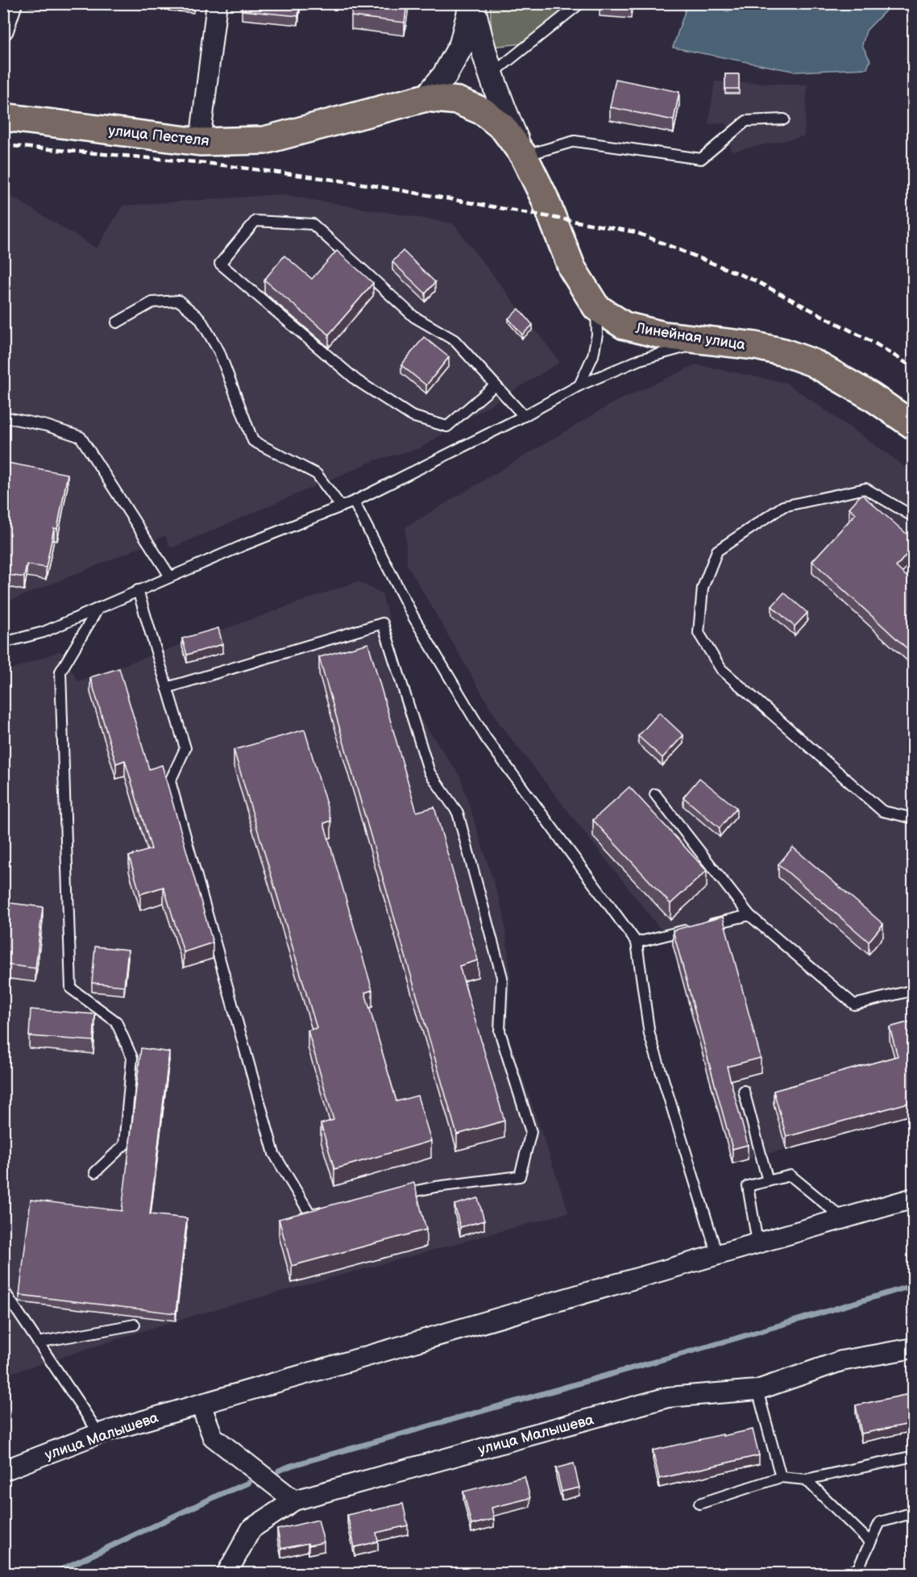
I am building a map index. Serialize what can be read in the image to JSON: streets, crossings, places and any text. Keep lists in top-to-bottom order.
{
  "streets": {
    "main road": ["улица Пестеля", "Линейная улица"],
    "street": ["улица Малышева"]
  },
  "crossings": [
    ["улица Пестеля", "Линейная улица"]
  ]
}
